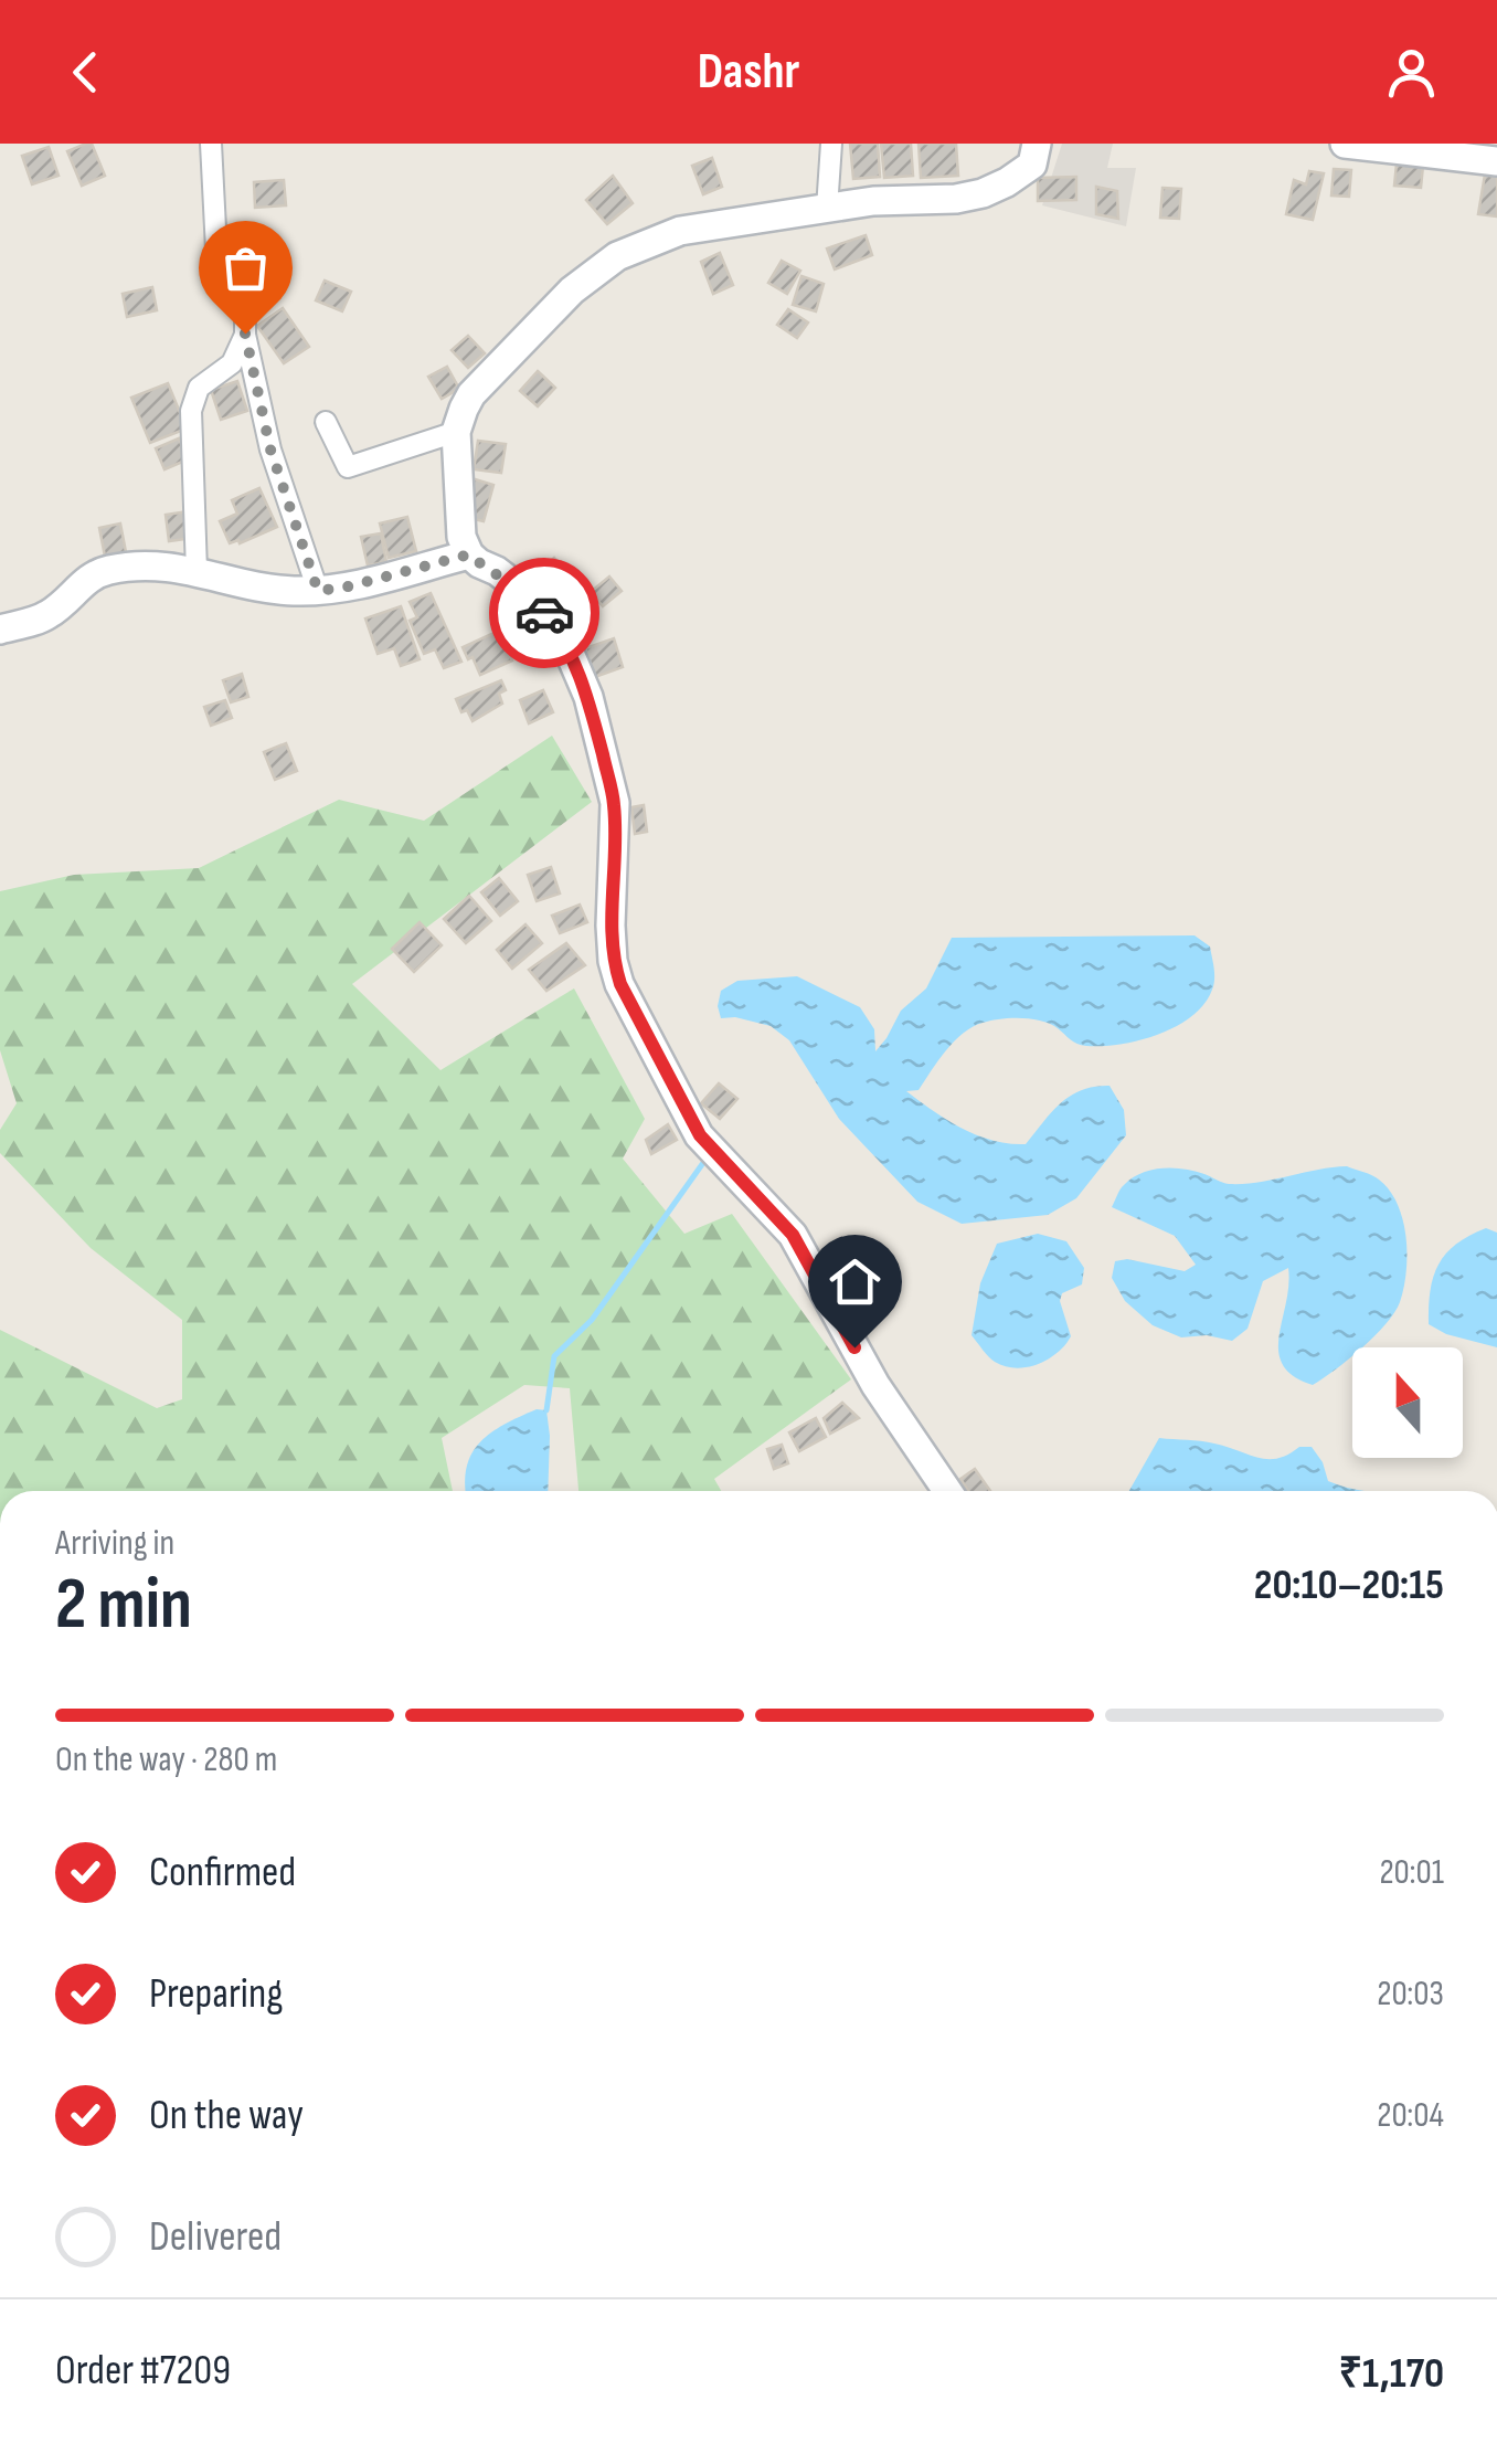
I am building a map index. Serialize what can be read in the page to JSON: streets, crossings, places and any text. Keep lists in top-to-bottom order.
{
  "north": "top",
  "page": {
    "header": "Dashr",
    "heading": ["2 min", "Arriving in", "20:10–20:15"],
    "panel": ["Order #7209", "₹1,170"],
    "bar": "On the way · 280 m",
    "list": [
      ["Confirmed", "20:01"],
      ["Preparing", "20:03"],
      ["On the way", "20:04"],
      "Delivered"
    ]
  }
}
